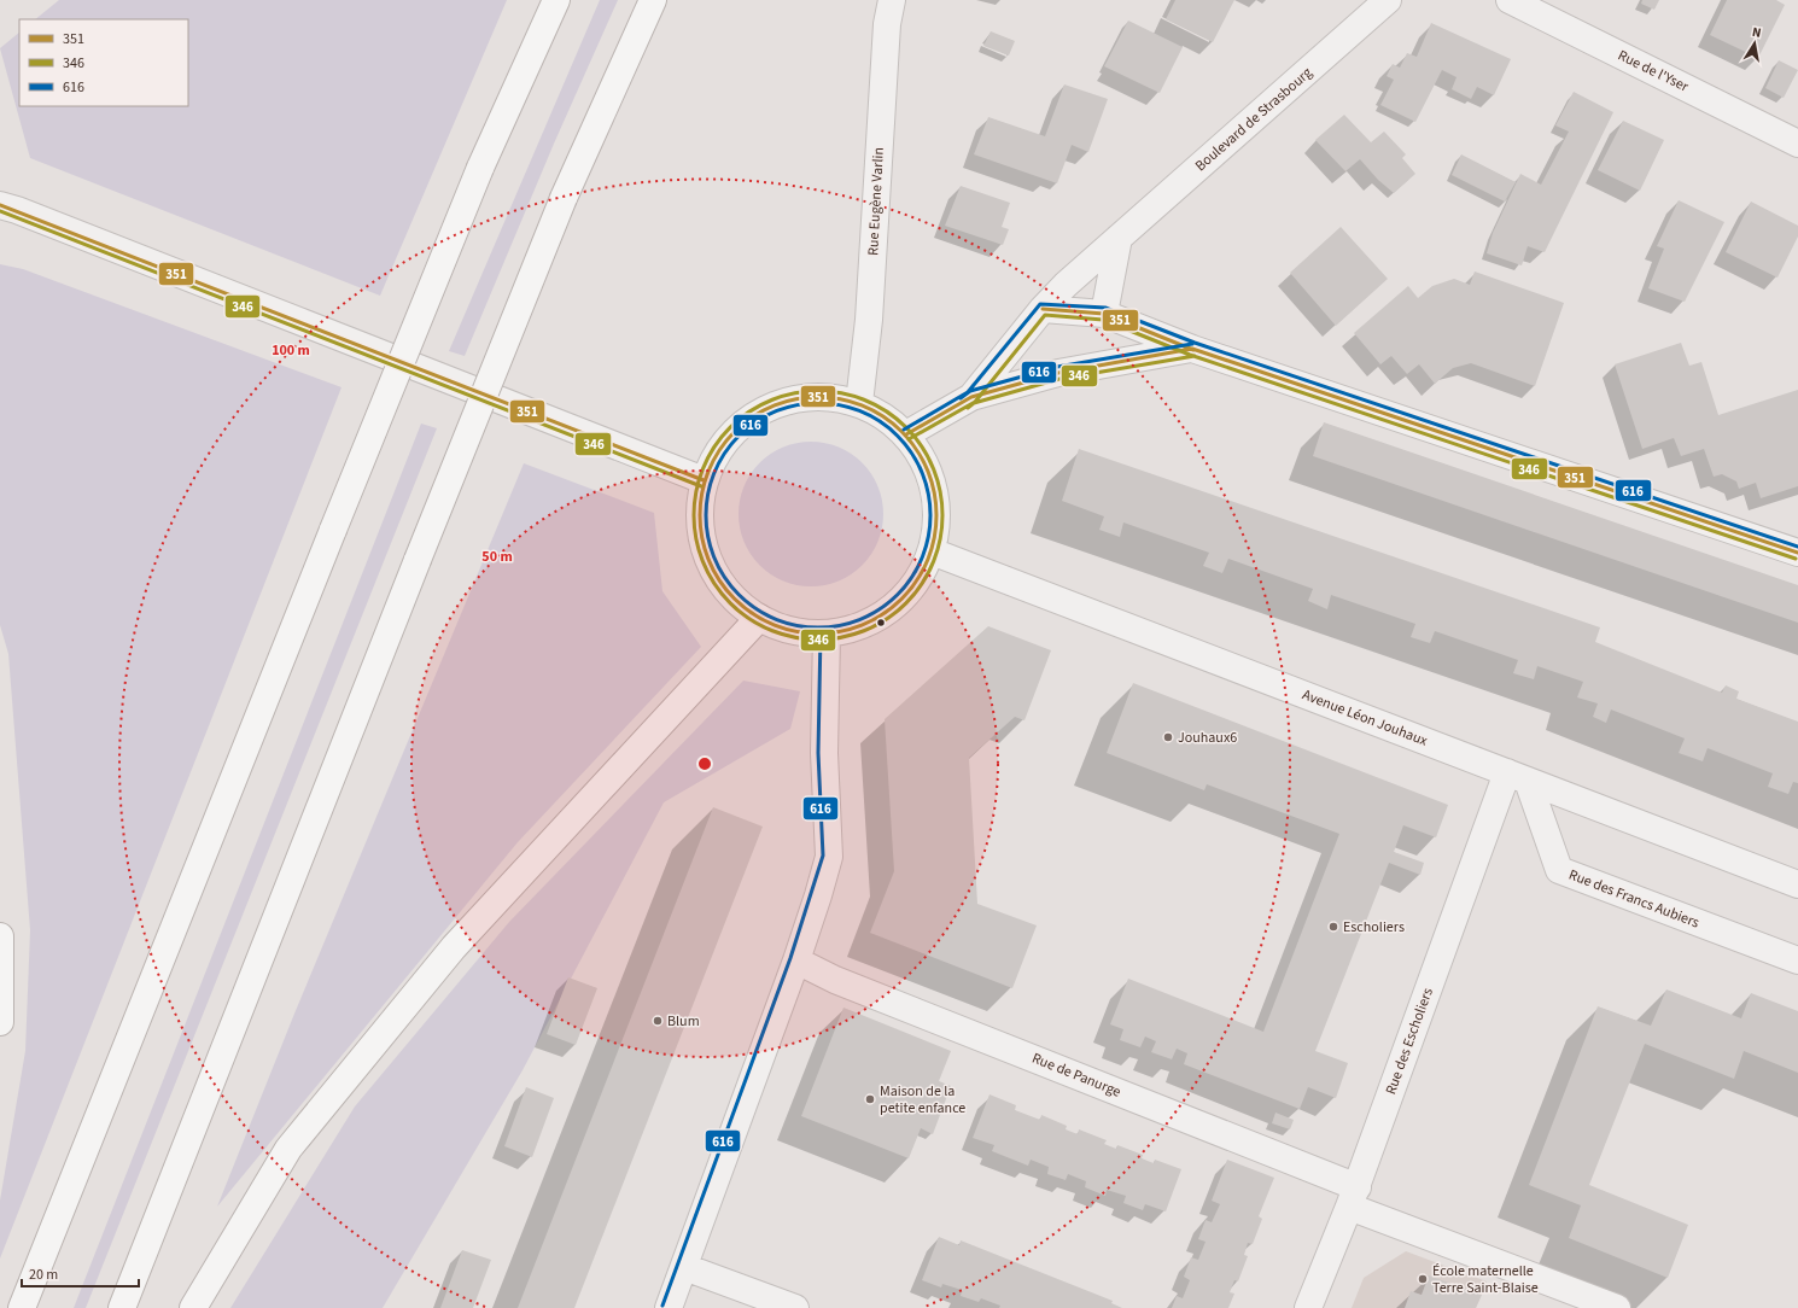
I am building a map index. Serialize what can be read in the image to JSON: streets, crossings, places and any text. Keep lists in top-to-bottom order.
{
  "streets": {
    "street": [
      "Rue de l'Yser",
      "Boulevard de Strasbourg",
      "Rue Eugène Varlin",
      "Avenue Léon Jouhaux",
      "Rue des Francs Aubiers",
      "Rue des Escholiers",
      "Rue de Panurge"
    ]
  },
  "crossings": [
    ["Avenue Léon Jouhaux", "Rue des Francs Aubiers"],
    ["Avenue Léon Jouhaux", "Rue des Escholiers"],
    ["Rue des Francs Aubiers", "Rue des Escholiers"],
    ["Rue des Escholiers", "Rue de Panurge"]
  ],
  "places": [
    "Jouhaux6",
    "Escholiers",
    "Blum",
    "Maison de la petite enfance",
    "École maternelle Terre Saint-Blaise"
  ],
  "lines": ["transit line 351", "transit line 346", "transit line 616"],
  "legend": ["351", "346", "616"],
  "scale_bar": "20 m",
  "north": "top",
  "rings": ["100 m", "50 m"]
}
